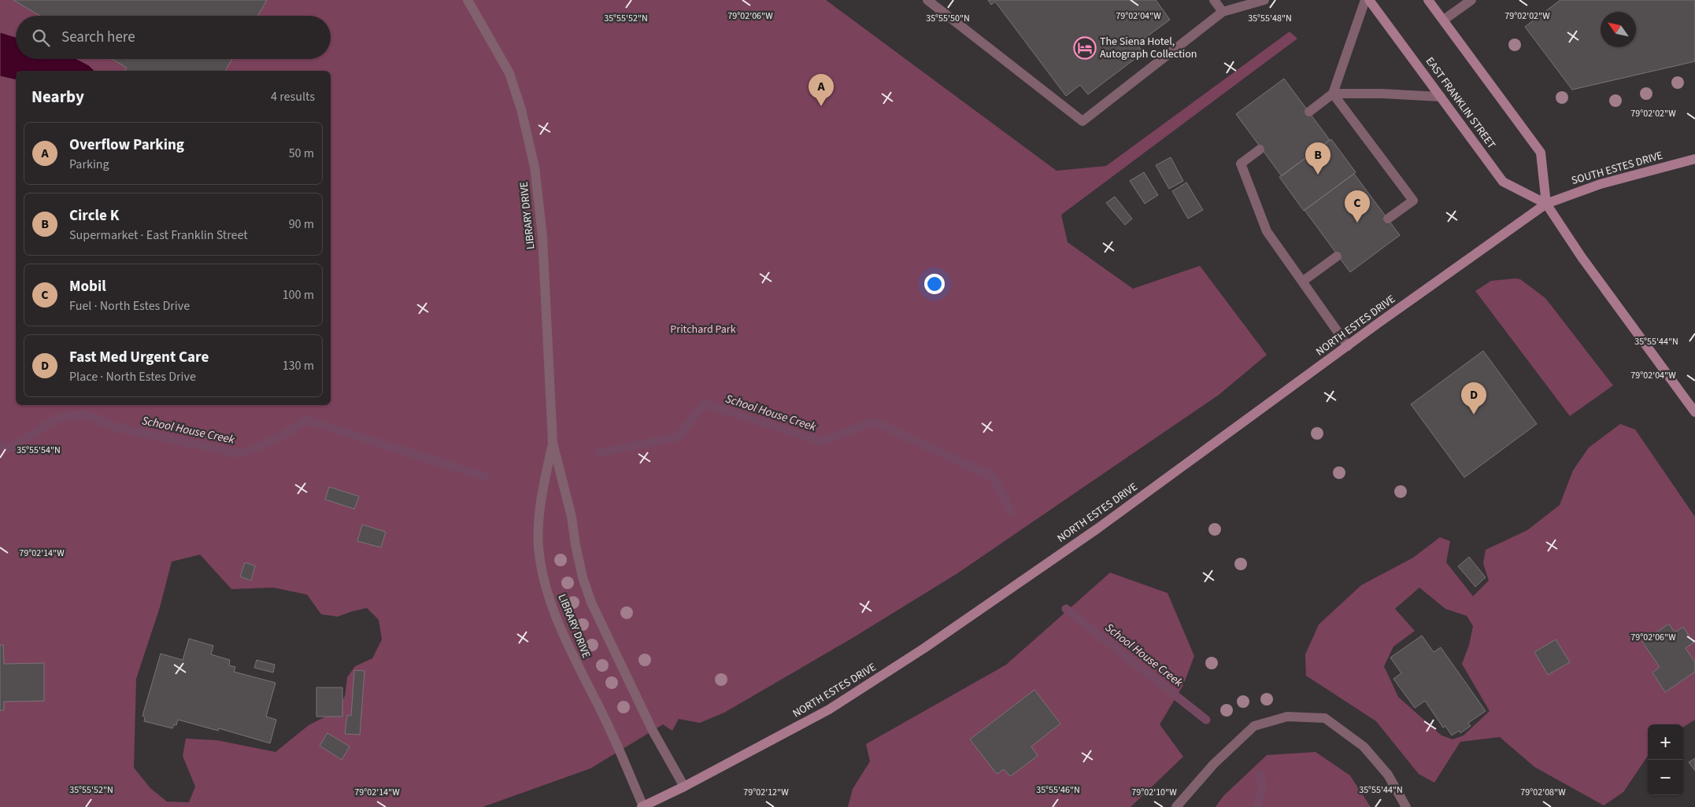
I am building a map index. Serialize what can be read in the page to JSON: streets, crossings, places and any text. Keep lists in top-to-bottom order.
{
  "streets": {
    "main road": ["EAST FRANKLIN STREET", "SOUTH ESTES DRIVE", "NORTH ESTES DRIVE"],
    "street": ["LIBRARY DRIVE"]
  },
  "crossings": [
    ["EAST FRANKLIN STREET", "SOUTH ESTES DRIVE"],
    ["EAST FRANKLIN STREET", "NORTH ESTES DRIVE"],
    ["SOUTH ESTES DRIVE", "NORTH ESTES DRIVE"],
    ["LIBRARY DRIVE", "NORTH ESTES DRIVE"]
  ],
  "water": ["School House Creek"],
  "parks": ["Pritchard Park"],
  "places": {
    "hotel": ["The Siena Hotel, Autograph Collection"]
  },
  "north": "top left",
  "page": {
    "search": "Search here",
    "heading": ["Nearby", "4 results"],
    "pins": [
      "A",
      "B",
      "C",
      "D"
    ],
    "list": [
      {
        "mark": "A",
        "name": "Overflow Parking",
        "note": "Parking",
        "value": "50 m"
      },
      {
        "mark": "B",
        "name": "Circle K",
        "note": "Supermarket · East Franklin Street",
        "value": "90 m"
      },
      {
        "mark": "C",
        "name": "Mobil",
        "note": "Fuel · North Estes Drive",
        "value": "100 m"
      },
      {
        "mark": "D",
        "name": "Fast Med Urgent Care",
        "note": "Place · North Estes Drive",
        "value": "130 m"
      }
    ],
    "map_buttons": ["+", "−"]
  },
  "coordinates": [
    "79°02'02\"W",
    "79°02'06\"W",
    "79°02'04\"W",
    "35°55'52\"N",
    "35°55'50\"N",
    "35°55'48\"N",
    "35°55'44\"N",
    "35°55'54\"N",
    "79°02'14\"W",
    "35°55'46\"N",
    "79°02'12\"W",
    "79°02'10\"W",
    "79°02'08\"W"
  ]
}
